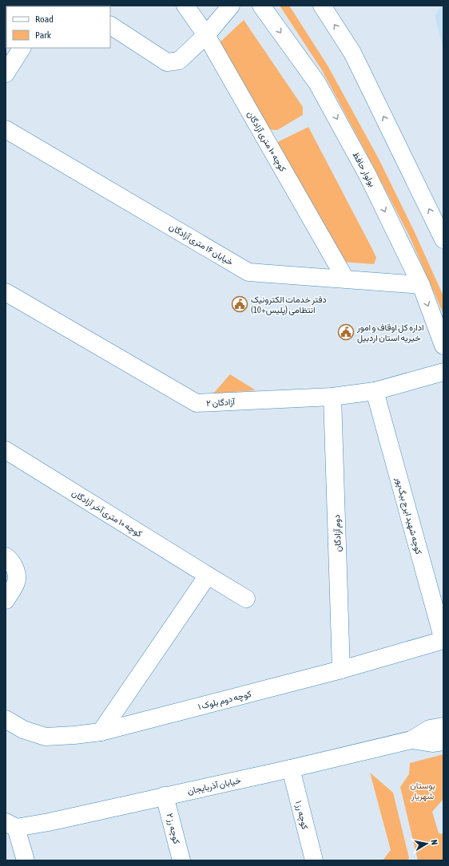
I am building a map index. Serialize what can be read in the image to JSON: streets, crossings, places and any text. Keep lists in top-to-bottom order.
{
  "streets": {
    "street": [
      "کوچه ۱۰ متری آزادگان",
      "بولوار حافظ",
      "خیابان ۱۶ متری آزادگان",
      "آزادگان ۲",
      "کوچه ۱۰ متری آخر آزادگان",
      "کوچه شهید ایرج بیگ‌پور",
      "دوم آزادگان",
      "کوچه دوم بلوک ۱",
      "خیابان آذربایجان",
      "کوچه رز ۱",
      "کوچه رز ۲"
    ]
  },
  "crossings": [
    ["کوچه ۱۰ متری آزادگان", "خیابان ۱۶ متری آزادگان"],
    ["بولوار حافظ", "خیابان ۱۶ متری آزادگان"],
    ["آزادگان ۲", "کوچه شهید ایرج بیگ‌پور"],
    ["آزادگان ۲", "دوم آزادگان"],
    ["کوچه شهید ایرج بیگ‌پور", "کوچه دوم بلوک ۱"],
    ["دوم آزادگان", "کوچه دوم بلوک ۱"],
    ["خیابان آذربایجان", "کوچه رز ۱"],
    ["خیابان آذربایجان", "کوچه رز ۲"]
  ],
  "parks": ["بوستان شهریار"],
  "places": {
    "public building": ["دفتر خدمات الکترونیک انتظامی (پلیس+10)", "اداره کل اوقاف و امور خیریه استان اردبیل"]
  },
  "legend": ["Road", "Park"],
  "north": "right"
}
